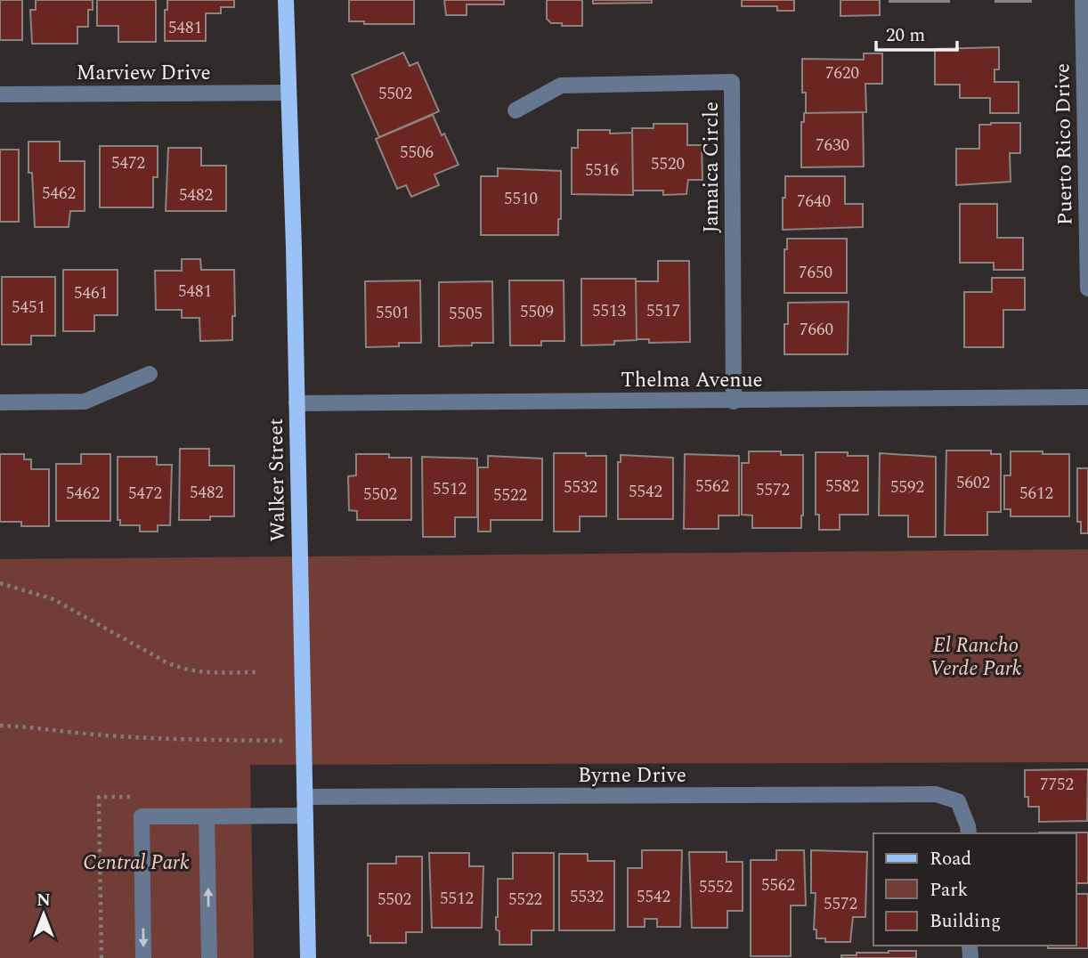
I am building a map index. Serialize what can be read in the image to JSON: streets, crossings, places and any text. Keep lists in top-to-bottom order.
{
  "streets": {
    "main road": ["Walker Street"],
    "street": [
      "Marview Drive",
      "Puerto Rico Drive",
      "Jamaica Circle",
      "Thelma Avenue",
      "Byrne Drive"
    ]
  },
  "crossings": [
    ["Marview Drive", "Walker Street"],
    ["Jamaica Circle", "Thelma Avenue"],
    ["Thelma Avenue", "Walker Street"],
    ["Walker Street", "Byrne Drive"]
  ],
  "parks": ["El Rancho Verde Park", "Central Park"],
  "house_numbers": [
    "5481",
    "7620",
    "5502",
    "7630",
    "5506",
    "5472",
    "5520",
    "5516",
    "5462",
    "5482",
    "5510",
    "7640",
    "7650",
    "5481",
    "5461",
    "5451",
    "5513",
    "5517",
    "5509",
    "5501",
    "5505",
    "7660",
    "5602",
    "5562",
    "5582",
    "5532",
    "5592",
    "5512",
    "5572",
    "5542",
    "5482",
    "5462",
    "5472",
    "5612",
    "5502",
    "5522",
    "7752",
    "5562",
    "5552",
    "5532",
    "5542",
    "5512",
    "5502",
    "5522",
    "5572"
  ],
  "legend": ["Road", "Park", "Building"],
  "scale_bar": "20 m",
  "north": "top"
}
